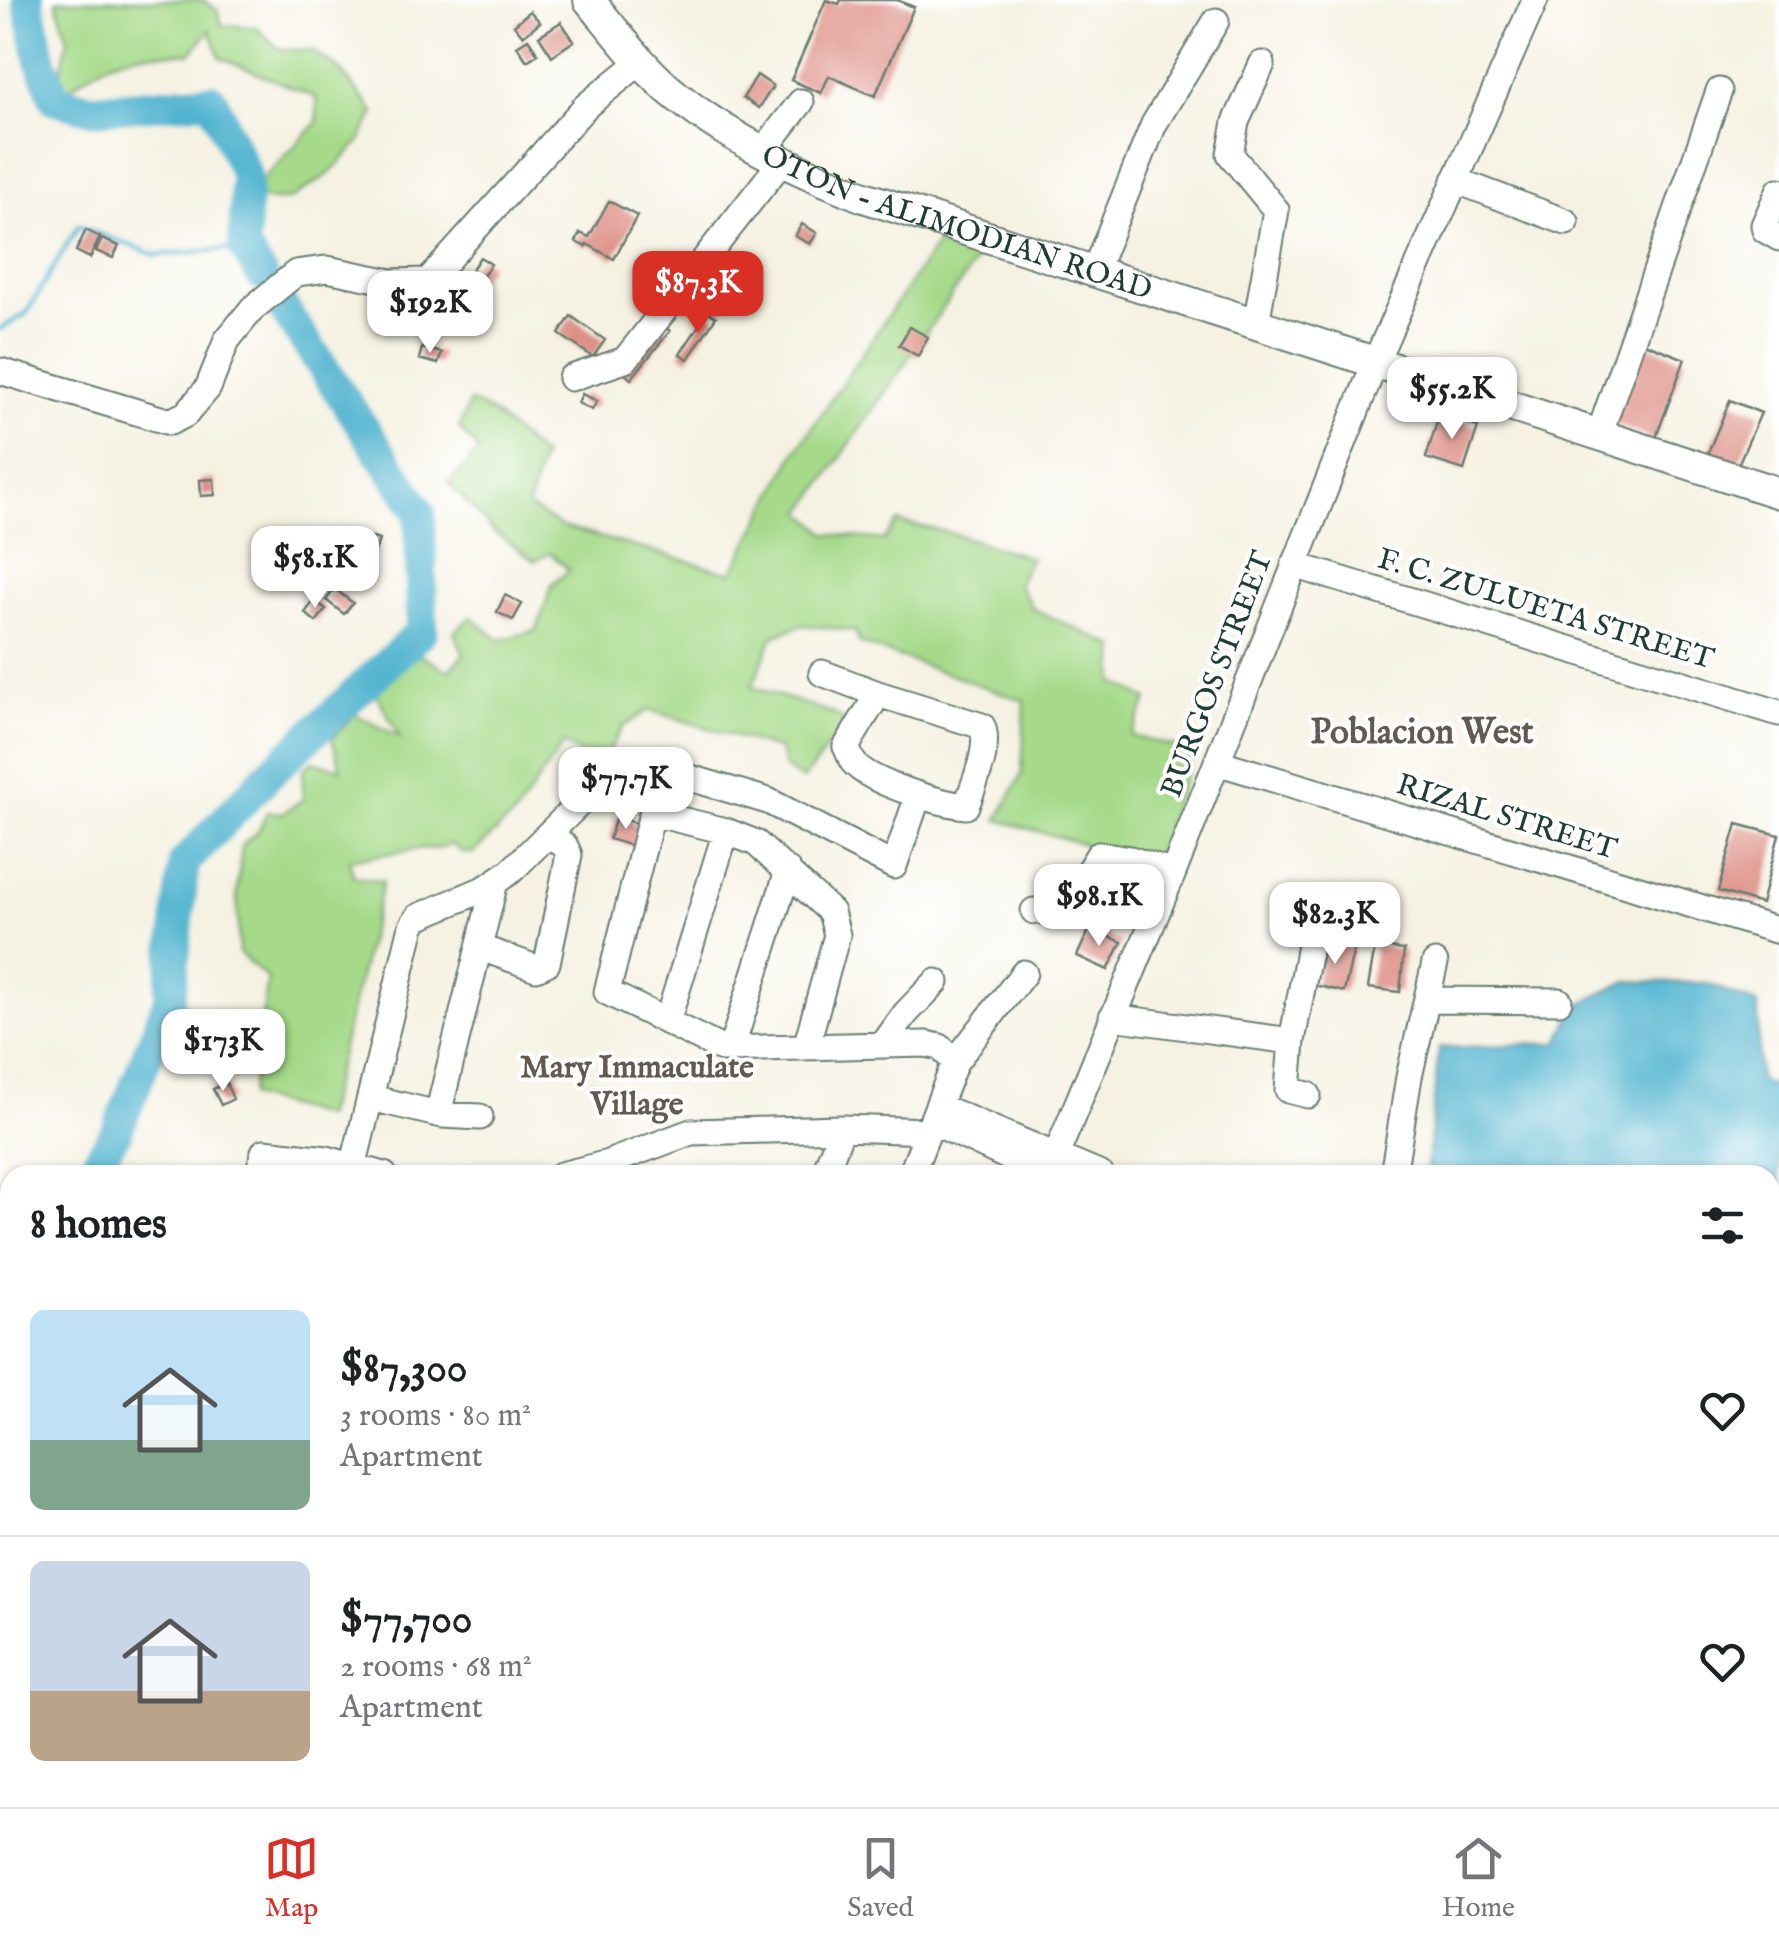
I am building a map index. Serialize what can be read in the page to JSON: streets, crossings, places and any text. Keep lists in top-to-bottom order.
{
  "streets": {
    "main road": ["OTON - ALIMODIAN ROAD"],
    "street": ["F. C. ZULUETA STREET", "BURGOS STREET", "RIZAL STREET"]
  },
  "crossings": [
    ["OTON - ALIMODIAN ROAD", "BURGOS STREET"],
    ["F. C. ZULUETA STREET", "BURGOS STREET"],
    ["BURGOS STREET", "RIZAL STREET"]
  ],
  "districts": ["Poblacion West", "Mary Immaculate Village"],
  "page": {
    "price": [
      "$87.3K",
      "$192K",
      "$55.2K",
      "$58.1K",
      "$77.7K",
      "$98.1K",
      "$82.3K",
      "$173K"
    ],
    "heading": "8 homes",
    "list": [
      {
        "name": "$87,300",
        "note": "3 rooms · 80 m² · Apartment"
      },
      {
        "name": "$77,700",
        "note": "2 rooms · 68 m² · Apartment"
      }
    ],
    "tabs": ["Map", "Saved", "Home"]
  }
}
